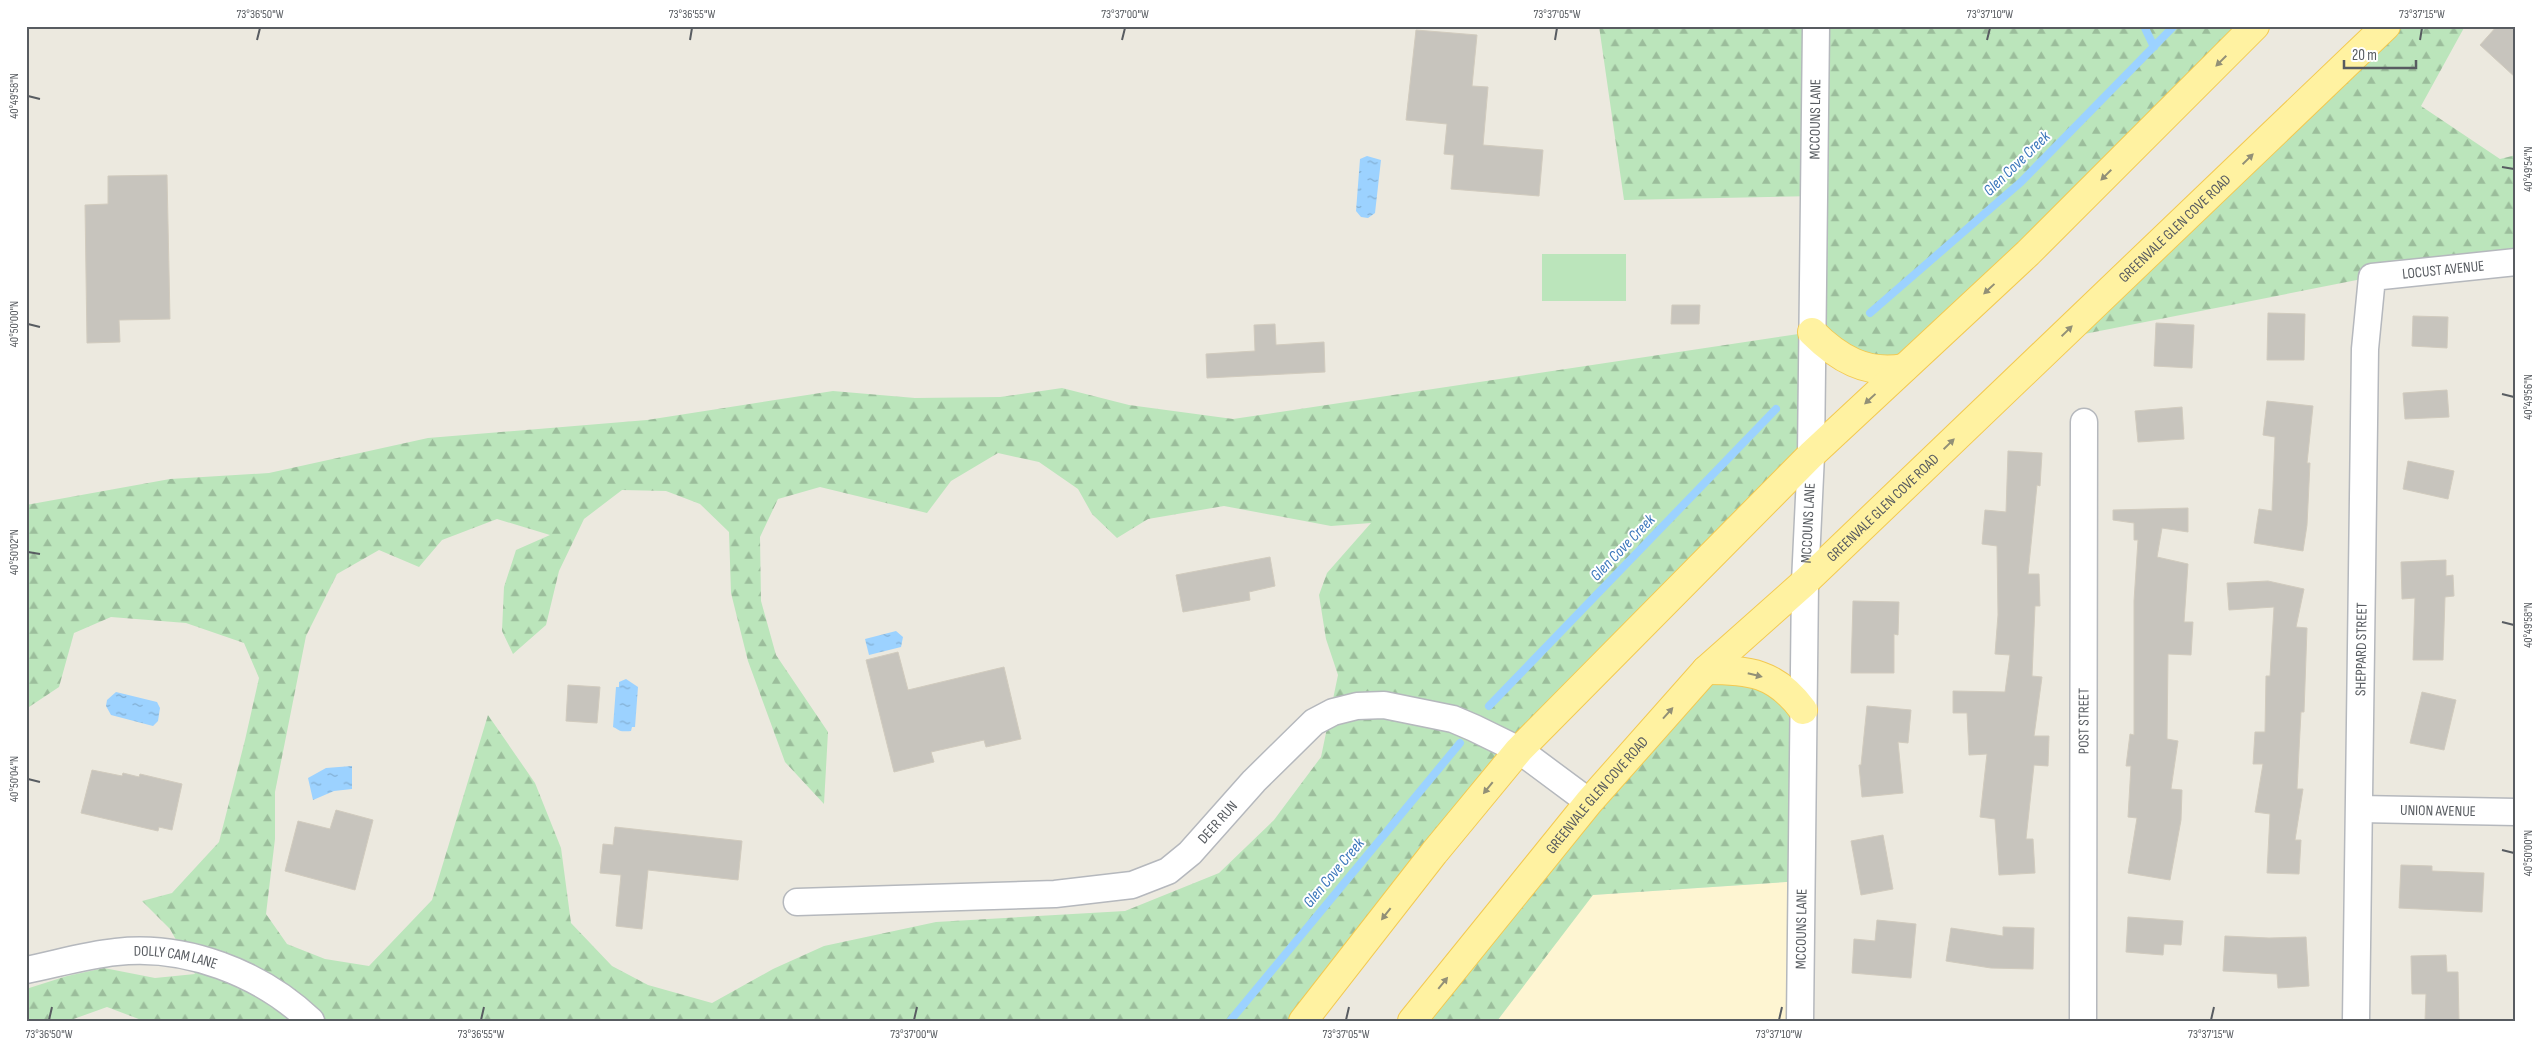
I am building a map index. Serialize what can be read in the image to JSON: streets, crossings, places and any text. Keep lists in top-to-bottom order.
{
  "streets": {
    "main road": ["GREENVALE GLEN COVE ROAD"],
    "street": [
      "MCCOUNS LANE",
      "LOCUST AVENUE",
      "SHEPPARD STREET",
      "POST STREET",
      "UNION AVENUE",
      "DEER RUN",
      "DOLLY CAM LANE"
    ]
  },
  "crossings": [
    ["MCCOUNS LANE", "GREENVALE GLEN COVE ROAD"],
    ["GREENVALE GLEN COVE ROAD", "DEER RUN"],
    ["LOCUST AVENUE", "SHEPPARD STREET"],
    ["SHEPPARD STREET", "UNION AVENUE"]
  ],
  "water": ["Glen Cove Creek"],
  "scale_bar": "20 m",
  "coordinates": [
    "73°36'50\"W",
    "73°36'55\"W",
    "73°37'00\"W",
    "73°37'05\"W",
    "73°37'10\"W",
    "73°37'15\"W",
    "40°49'58\"N",
    "40°49'54\"N",
    "40°50'00\"N",
    "40°49'56\"N",
    "40°50'02\"N",
    "40°50'04\"N"
  ]
}
